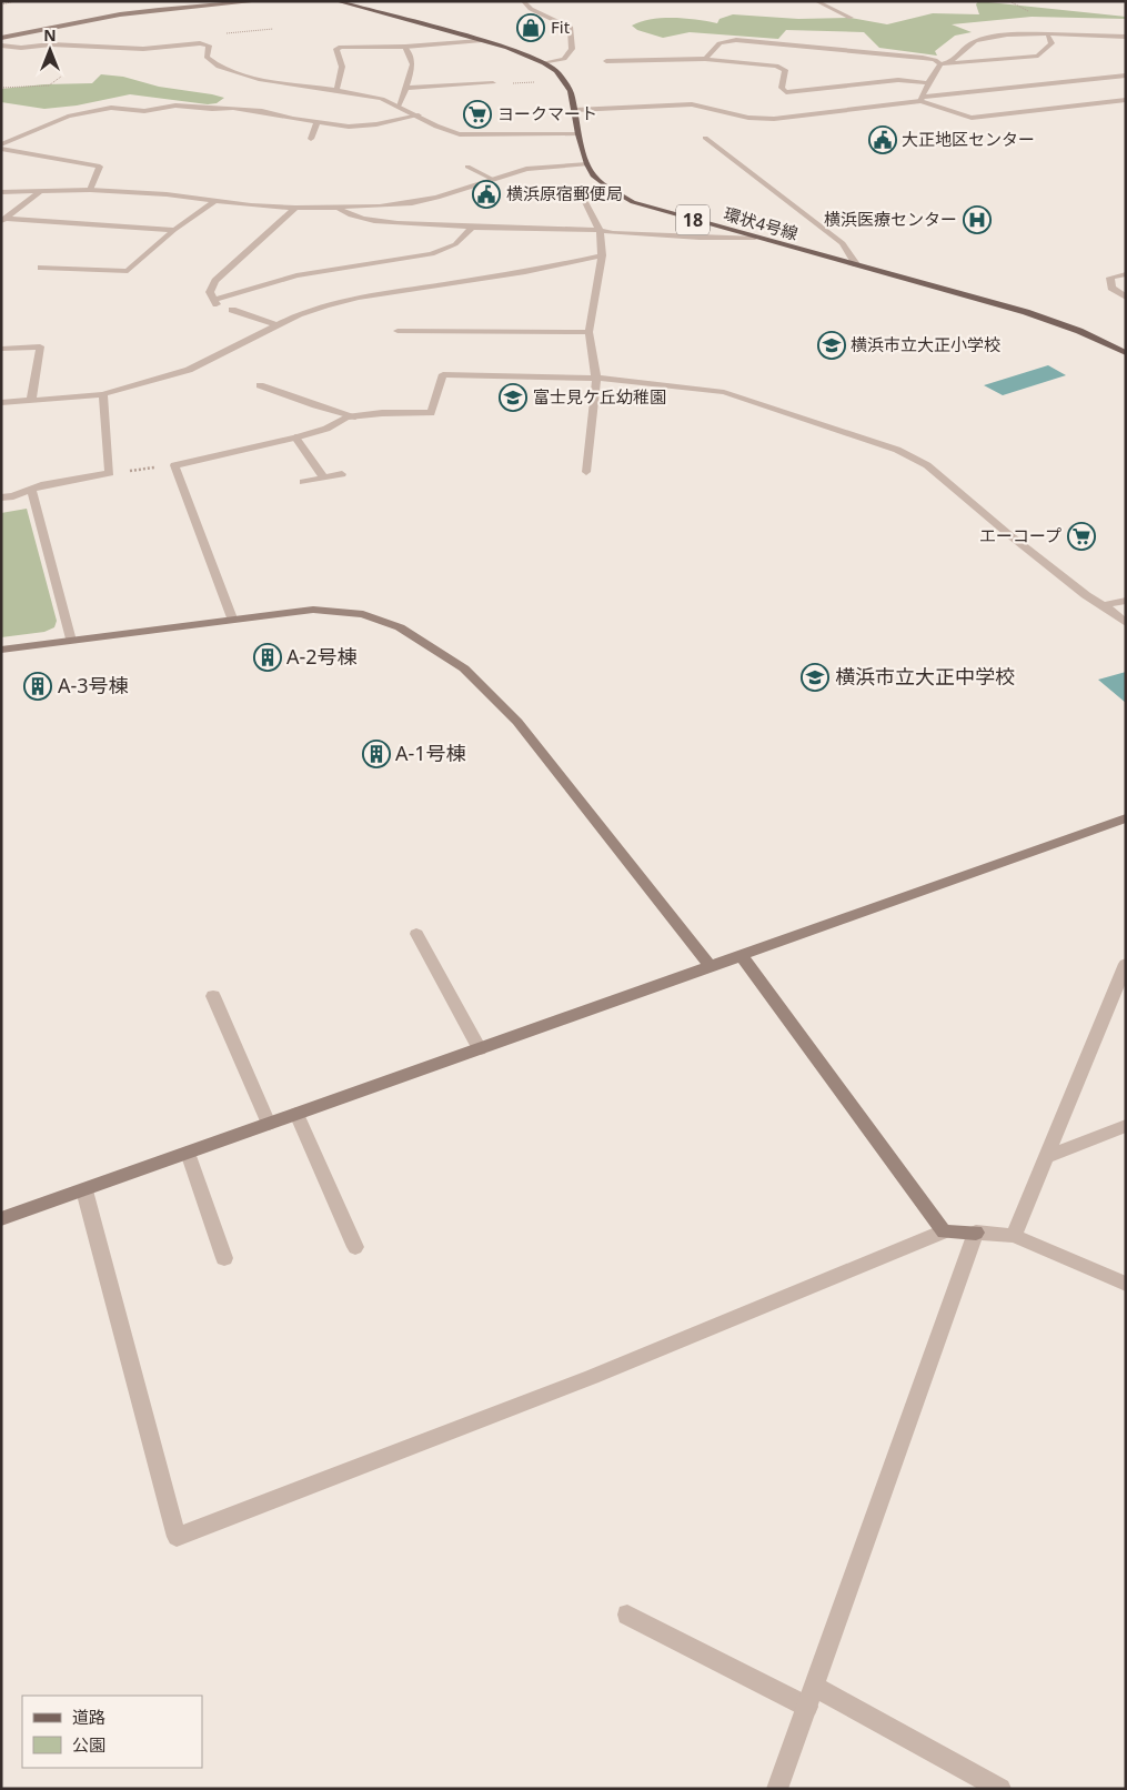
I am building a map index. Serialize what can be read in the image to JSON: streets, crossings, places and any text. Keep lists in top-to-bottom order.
{
  "streets": {
    "main road": ["18", "環状4号線"]
  },
  "places": {
    "shop": ["Fit"],
    "supermarket": ["ヨークマート", "エーコープ"],
    "public building": ["大正地区センター", "横浜原宿郵便局"],
    "hospital": ["横浜医療センター"],
    "school or university": ["横浜市立大正小学校", "富士見ケ丘幼稚園", "横浜市立大正中学校"],
    "building": ["A-2号棟", "A-3号棟", "A-1号棟"]
  },
  "legend": ["道路", "公園"],
  "north": "top"
}
